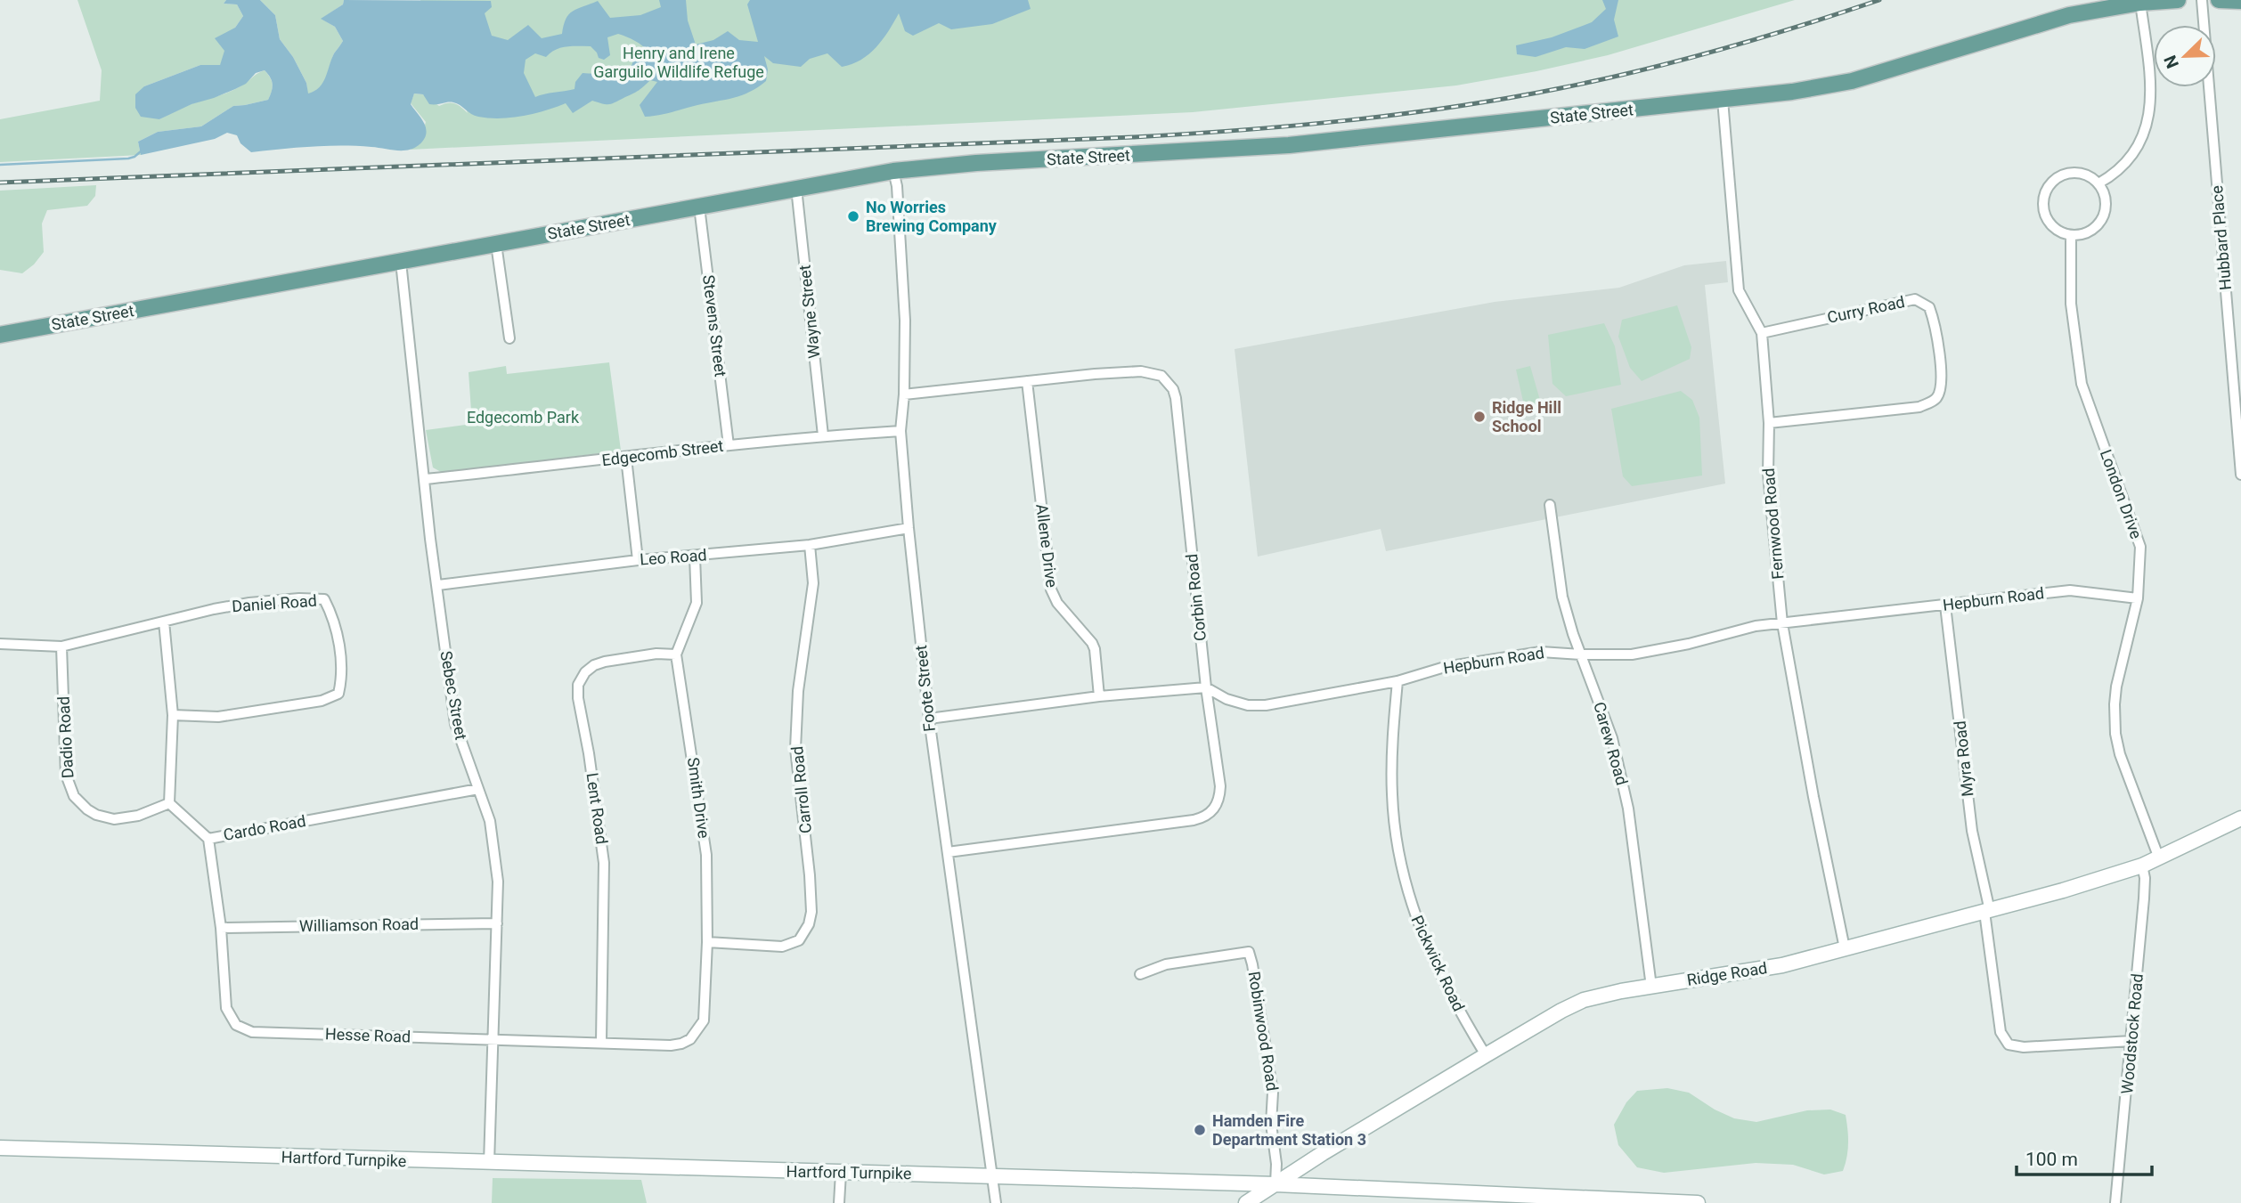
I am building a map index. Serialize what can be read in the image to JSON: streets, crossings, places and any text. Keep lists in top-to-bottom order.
{
  "streets": {
    "main road": ["State Street", "Ridge Road", "Hartford Turnpike"],
    "street": [
      "Hubbard Place",
      "Curry Road",
      "Wayne Street",
      "Stevens Street",
      "Edgecomb Street",
      "London Drive",
      "Fernwood Road",
      "Allene Drive",
      "Leo Road",
      "Corbin Road",
      "Hepburn Road",
      "Daniel Road",
      "Foote Street",
      "Sebec Street",
      "Dadio Road",
      "Carew Road",
      "Myra Road",
      "Carroll Road",
      "Smith Drive",
      "Lent Road",
      "Cardo Road",
      "Williamson Road",
      "Pickwick Road",
      "Robinwood Road",
      "Woodstock Road",
      "Hesse Road"
    ]
  },
  "crossings": [
    ["State Street", "Wayne Street"],
    ["State Street", "Stevens Street"],
    ["State Street", "Fernwood Road"],
    ["State Street", "Foote Street"],
    ["State Street", "Sebec Street"],
    ["Curry Road", "Fernwood Road"],
    ["Wayne Street", "Edgecomb Street"],
    ["Stevens Street", "Edgecomb Street"],
    ["Edgecomb Street", "Foote Street"],
    ["Edgecomb Street", "Sebec Street"],
    ["London Drive", "Hepburn Road"],
    ["London Drive", "Ridge Road"],
    ["Fernwood Road", "Hepburn Road"],
    ["Fernwood Road", "Ridge Road"],
    ["Allene Drive", "Corbin Road"],
    ["Leo Road", "Foote Street"],
    ["Leo Road", "Sebec Street"],
    ["Leo Road", "Carroll Road"],
    ["Corbin Road", "Hepburn Road"],
    ["Corbin Road", "Foote Street"],
    ["Hepburn Road", "Carew Road"],
    ["Hepburn Road", "Myra Road"],
    ["Hepburn Road", "Pickwick Road"],
    ["Daniel Road", "Dadio Road"],
    ["Foote Street", "Hartford Turnpike"],
    ["Sebec Street", "Cardo Road"],
    ["Sebec Street", "Williamson Road"],
    ["Sebec Street", "Hesse Road"],
    ["Sebec Street", "Hartford Turnpike"],
    ["Dadio Road", "Cardo Road"],
    ["Carew Road", "Ridge Road"],
    ["Myra Road", "Ridge Road"],
    ["Myra Road", "Woodstock Road"],
    ["Carroll Road", "Smith Drive"],
    ["Smith Drive", "Lent Road"],
    ["Smith Drive", "Hesse Road"],
    ["Lent Road", "Hesse Road"],
    ["Cardo Road", "Hesse Road"],
    ["Williamson Road", "Hesse Road"],
    ["Pickwick Road", "Ridge Road"],
    ["Ridge Road", "Robinwood Road"],
    ["Ridge Road", "Woodstock Road"],
    ["Ridge Road", "Hartford Turnpike"],
    ["Robinwood Road", "Hartford Turnpike"]
  ],
  "parks": ["Henry and Irene Garguilo Wildlife Refuge", "Edgecomb Park"],
  "places": ["No Worries Brewing Company", "Ridge Hill School", "Hamden Fire Department Station 3"],
  "scale_bar": "100 m",
  "north": "bottom left"
}
